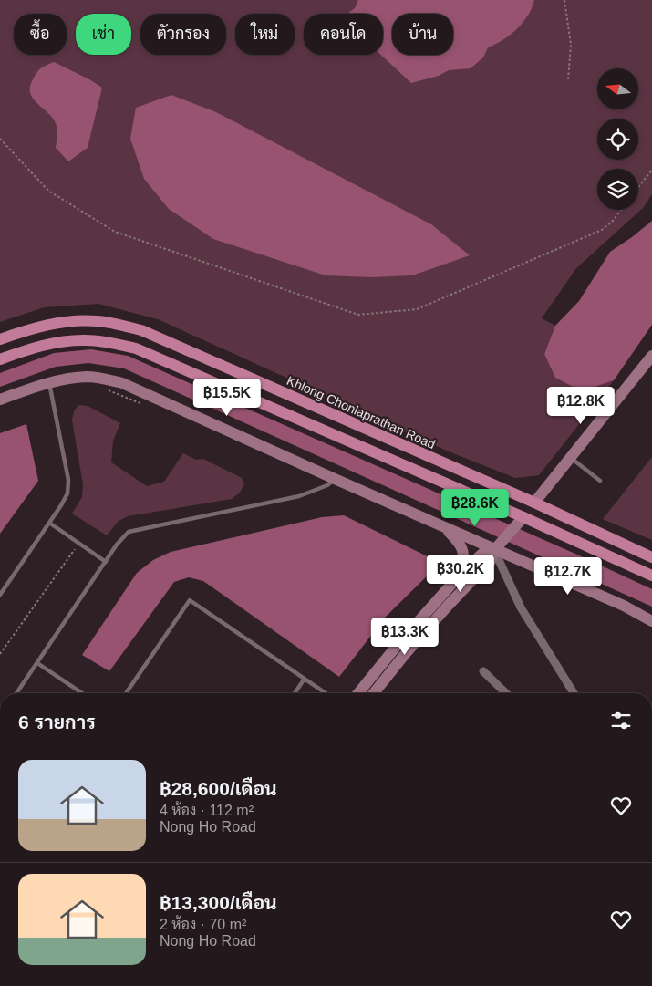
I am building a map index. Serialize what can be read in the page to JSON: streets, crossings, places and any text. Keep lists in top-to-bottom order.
{
  "streets": {
    "main road": ["Khlong Chonlaprathan Road"]
  },
  "north": "left",
  "page": {
    "chip": [
      "ซื้อ",
      "เช่า",
      "ตัวกรอง",
      "ใหม่",
      "คอนโด",
      "บ้าน"
    ],
    "price": [
      "฿15.5K",
      "฿12.8K",
      "฿28.6K",
      "฿30.2K",
      "฿12.7K",
      "฿13.3K"
    ],
    "heading": "6 รายการ",
    "list": [
      {
        "name": "฿28,600/เดือน",
        "note": "4 ห้อง · 112 m² · Nong Ho Road"
      },
      {
        "name": "฿13,300/เดือน",
        "note": "2 ห้อง · 70 m² · Nong Ho Road"
      }
    ]
  }
}
